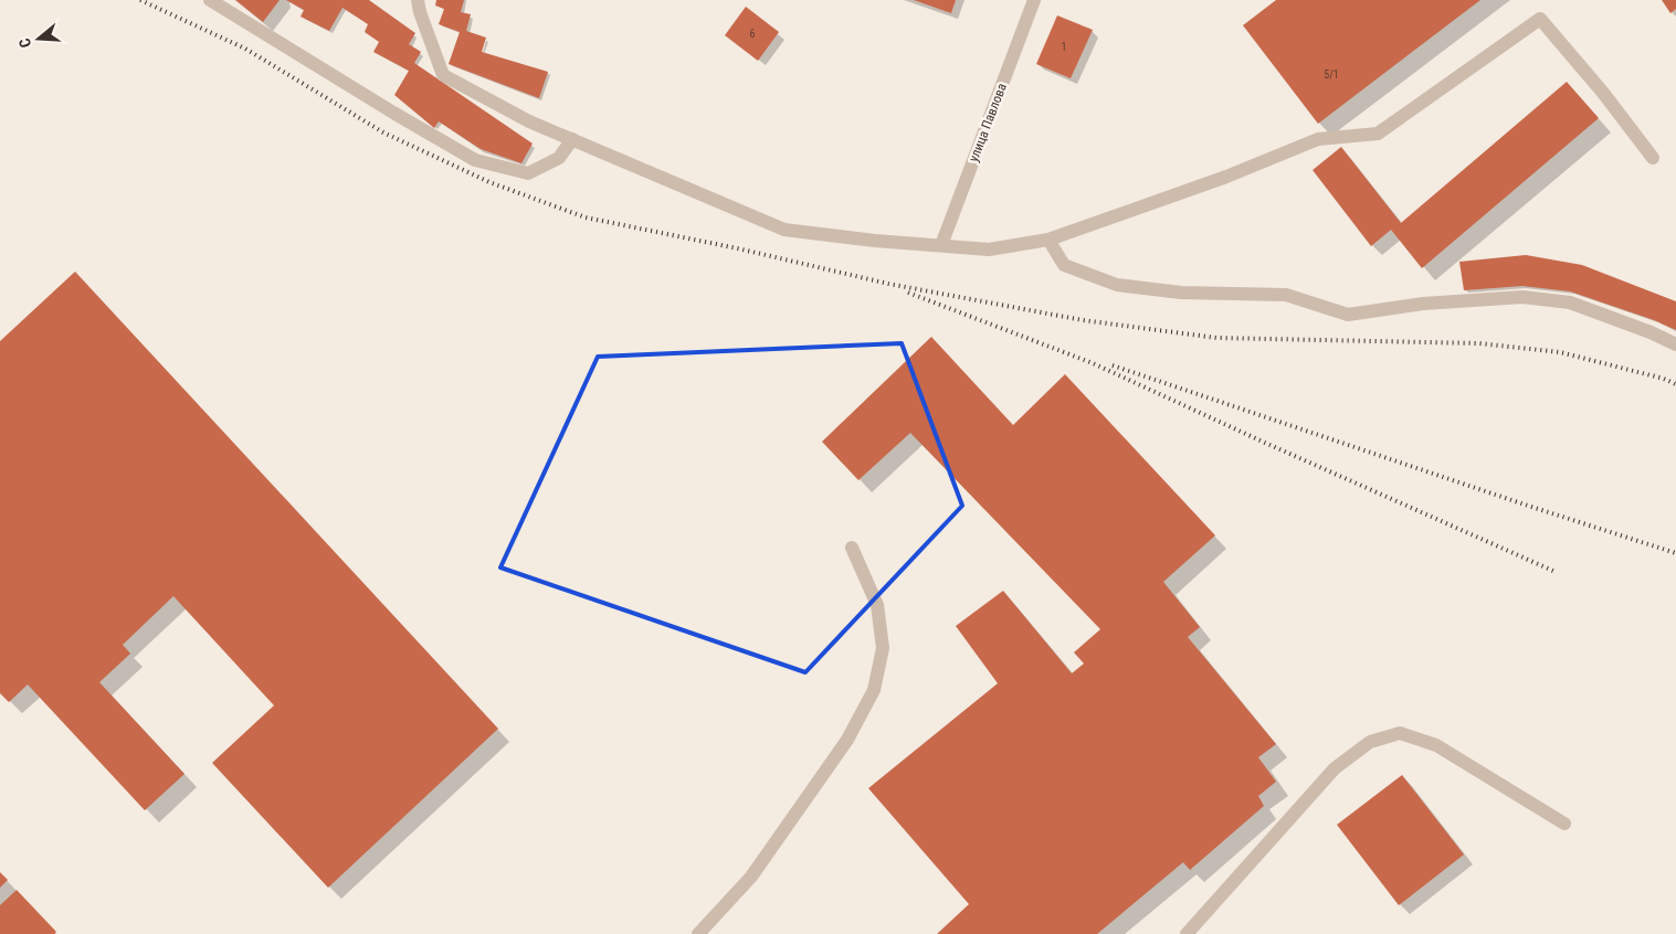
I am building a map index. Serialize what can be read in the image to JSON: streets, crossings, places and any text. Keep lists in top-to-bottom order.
{
  "streets": {
    "street": ["улица Павлова"]
  },
  "house_numbers": ["6", "1", "5/1"],
  "north": "left"
}
